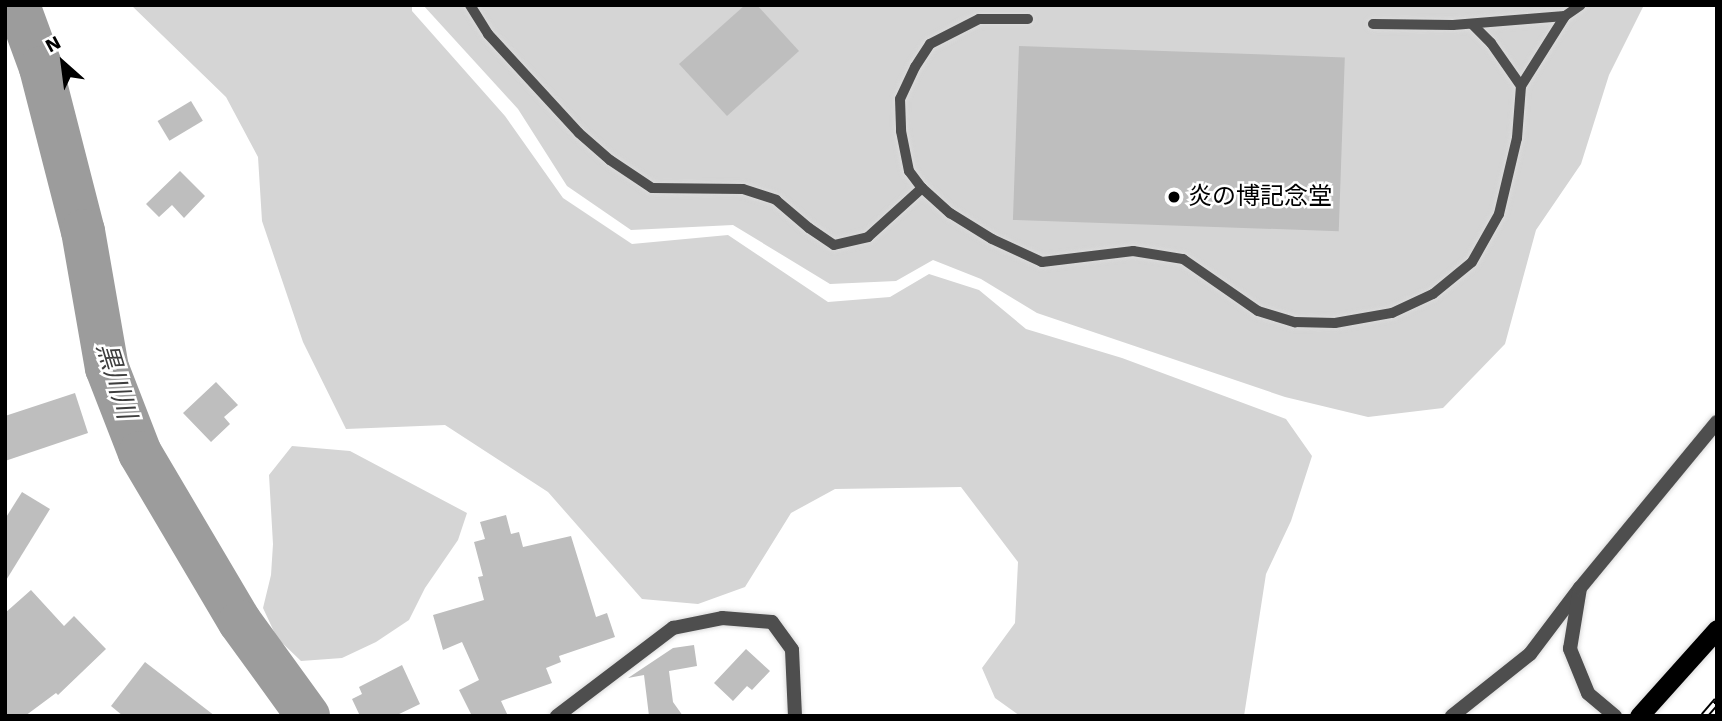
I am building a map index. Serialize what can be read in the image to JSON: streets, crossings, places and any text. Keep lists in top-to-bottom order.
{
  "water": ["黒川川"],
  "places": ["炎の博記念堂"],
  "north": "top left"
}
